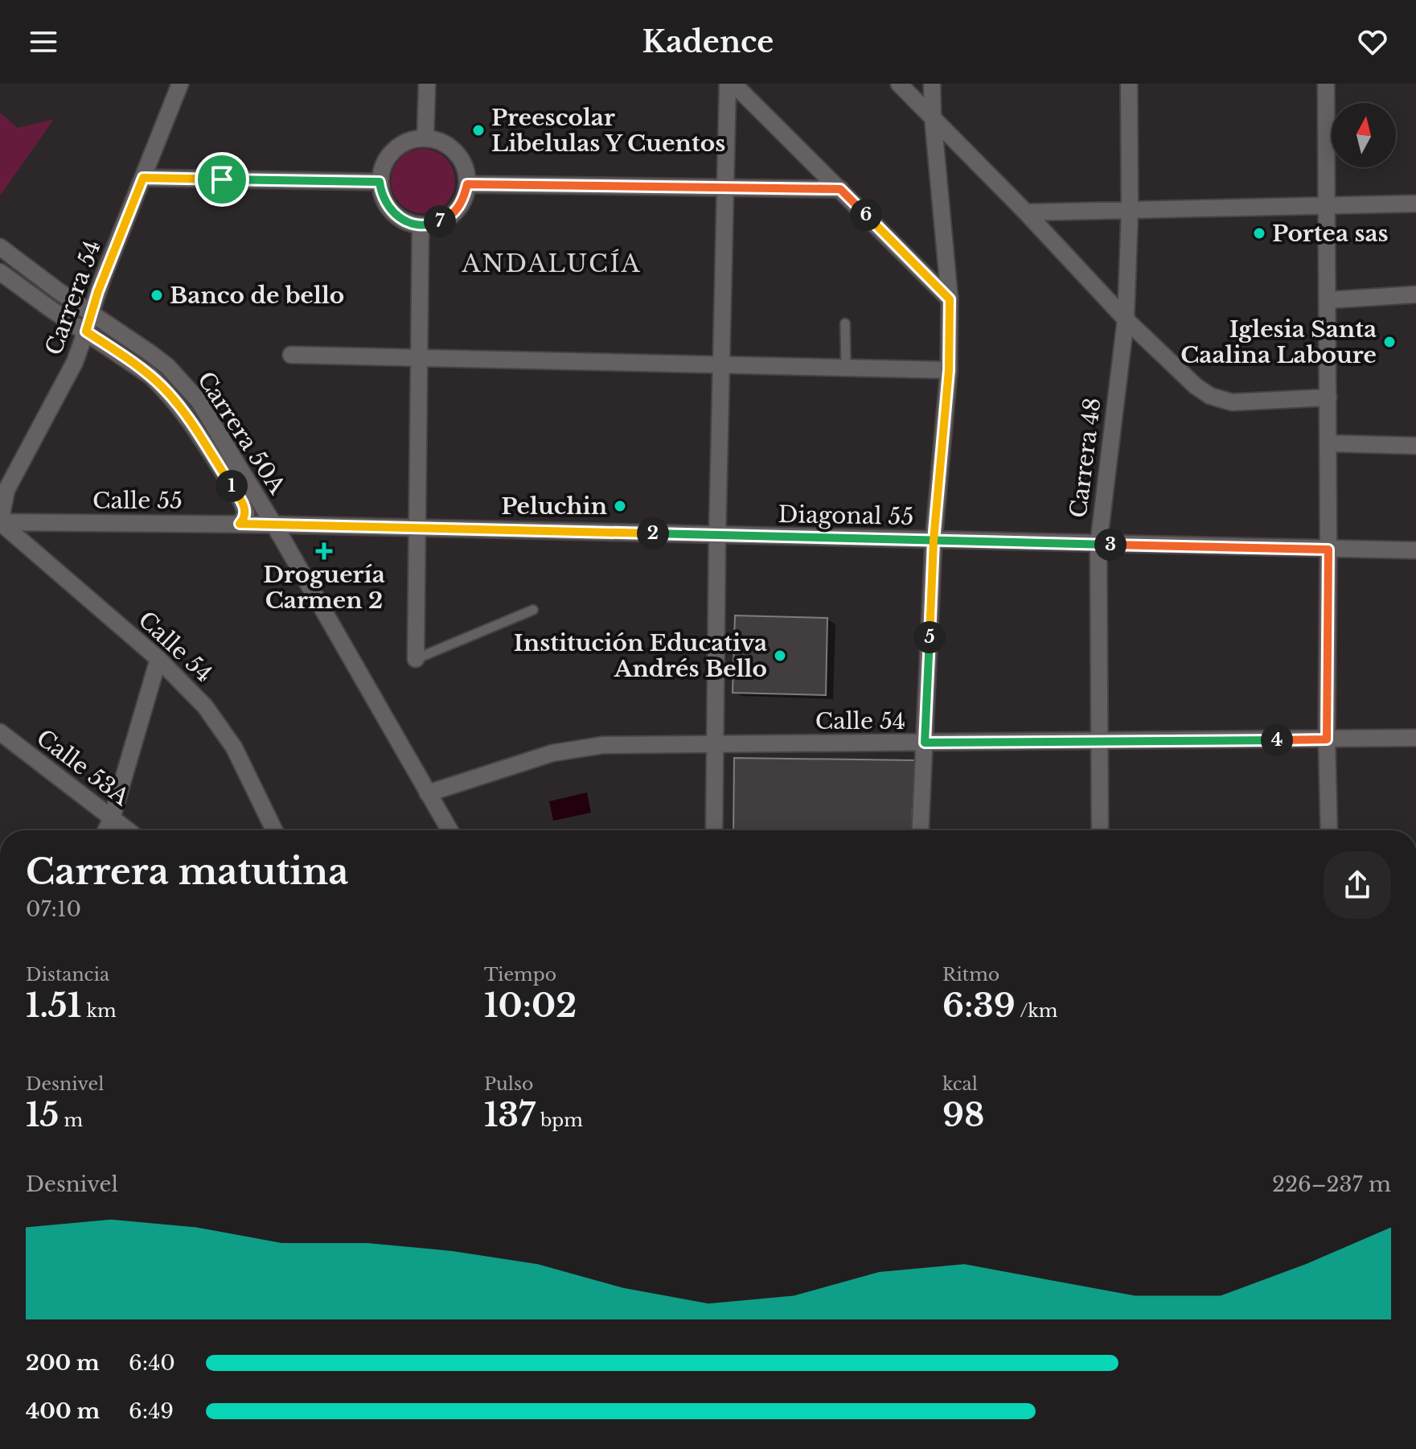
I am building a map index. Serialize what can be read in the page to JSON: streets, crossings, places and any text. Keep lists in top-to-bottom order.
{
  "streets": {
    "street": [
      "Carrera 54",
      "Carrera 50A",
      "Carrera 48",
      "Calle 55",
      "Diagonal 55",
      "Calle 54",
      "Calle 53A"
    ]
  },
  "crossings": [
    ["Carrera 54", "Carrera 50A"],
    ["Carrera 54", "Calle 55"],
    ["Carrera 54", "Calle 54"],
    ["Carrera 50A", "Calle 55"],
    ["Carrera 50A", "Diagonal 55"],
    ["Carrera 50A", "Calle 54"],
    ["Carrera 48", "Diagonal 55"],
    ["Carrera 48", "Calle 54"],
    ["Calle 55", "Diagonal 55"],
    ["Calle 55", "Calle 54"]
  ],
  "districts": ["ANDALUCÍA"],
  "places": {
    "other": [
      "Preescolar Libelulas Y Cuentos",
      "Portea sas",
      "Banco de bello",
      "Iglesia Santa Caalina Laboure",
      "Peluchin",
      "Institución Educativa Andrés Bello"
    ],
    "health": ["Droguería Carmen 2"]
  },
  "north": "top",
  "page": {
    "header": "Kadence",
    "pins": [
      "6",
      "7",
      "1",
      "2",
      "3",
      "5",
      "4"
    ],
    "heading": ["Carrera matutina", "07:10"],
    "stats": [
      ["Distancia", "1.51 km"],
      ["Tiempo", "10:02"],
      ["Ritmo", "6:39 /km"],
      ["Desnivel", "15 m"],
      ["Pulso", "137 bpm"],
      ["kcal", "98"]
    ],
    "chart": ["Desnivel", "226–237 m"],
    "list": [
      {
        "name": "200 m",
        "note": "6:40"
      },
      {
        "name": "400 m",
        "note": "6:49"
      }
    ]
  }
}
